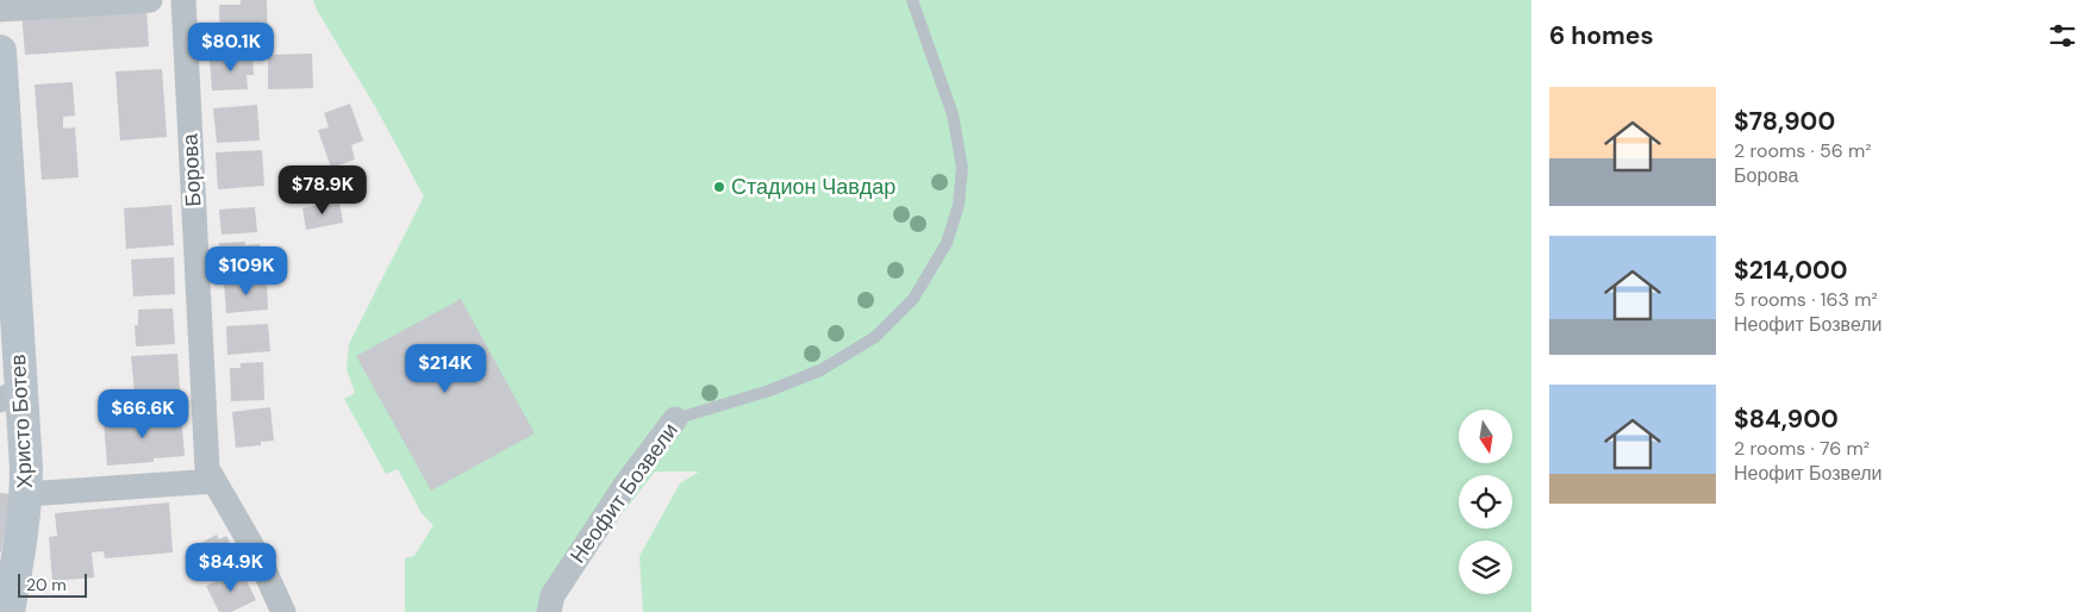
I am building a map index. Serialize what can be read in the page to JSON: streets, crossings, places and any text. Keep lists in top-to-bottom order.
{
  "streets": {
    "main road": ["Христо Ботев"],
    "street": ["Борова", "Неофит Бозвели"]
  },
  "places": ["Стадион Чавдар"],
  "scale_bar": "20 m",
  "north": "bottom",
  "page": {
    "heading": "6 homes",
    "price": [
      "$80.1K",
      "$78.9K",
      "$109K",
      "$214K",
      "$66.6K",
      "$84.9K"
    ],
    "list": [
      {
        "name": "$78,900",
        "note": "2 rooms · 56 m² · Борова"
      },
      {
        "name": "$214,000",
        "note": "5 rooms · 163 m² · Неофит Бозвели"
      },
      {
        "name": "$84,900",
        "note": "2 rooms · 76 m² · Неофит Бозвели"
      }
    ],
    "scale": "20 m"
  }
}
